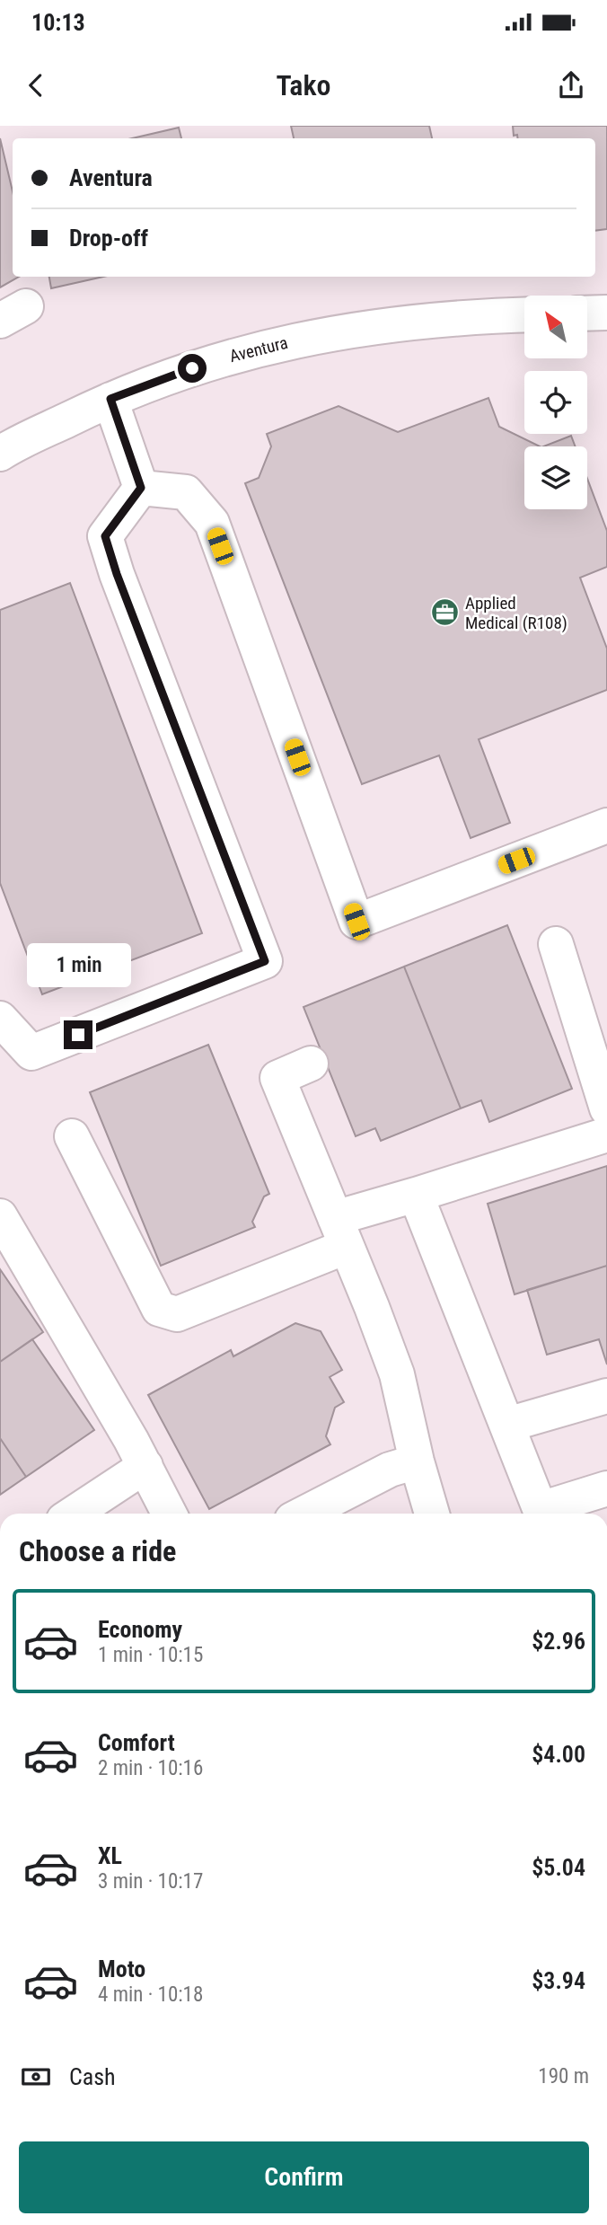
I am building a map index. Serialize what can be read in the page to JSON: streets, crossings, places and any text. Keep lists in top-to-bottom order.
{
  "streets": {
    "street": ["Aventura"]
  },
  "places": {
    "office": ["Applied Medical (R108)"]
  },
  "north": "top left",
  "page": {
    "status": "10:13",
    "header": "Tako",
    "banner": ["Aventura", "Drop-off"],
    "bubble": "1 min",
    "heading": "Choose a ride",
    "list": [
      {
        "name": "Economy",
        "note": "1 min · 10:15",
        "value": "$2.96"
      },
      {
        "name": "Comfort",
        "note": "2 min · 10:16",
        "value": "$4.00"
      },
      {
        "name": "XL",
        "note": "3 min · 10:17",
        "value": "$5.04"
      },
      {
        "name": "Moto",
        "note": "4 min · 10:18",
        "value": "$3.94"
      }
    ],
    "pay": ["Cash", "190 m"],
    "buttons": "Confirm"
  }
}
